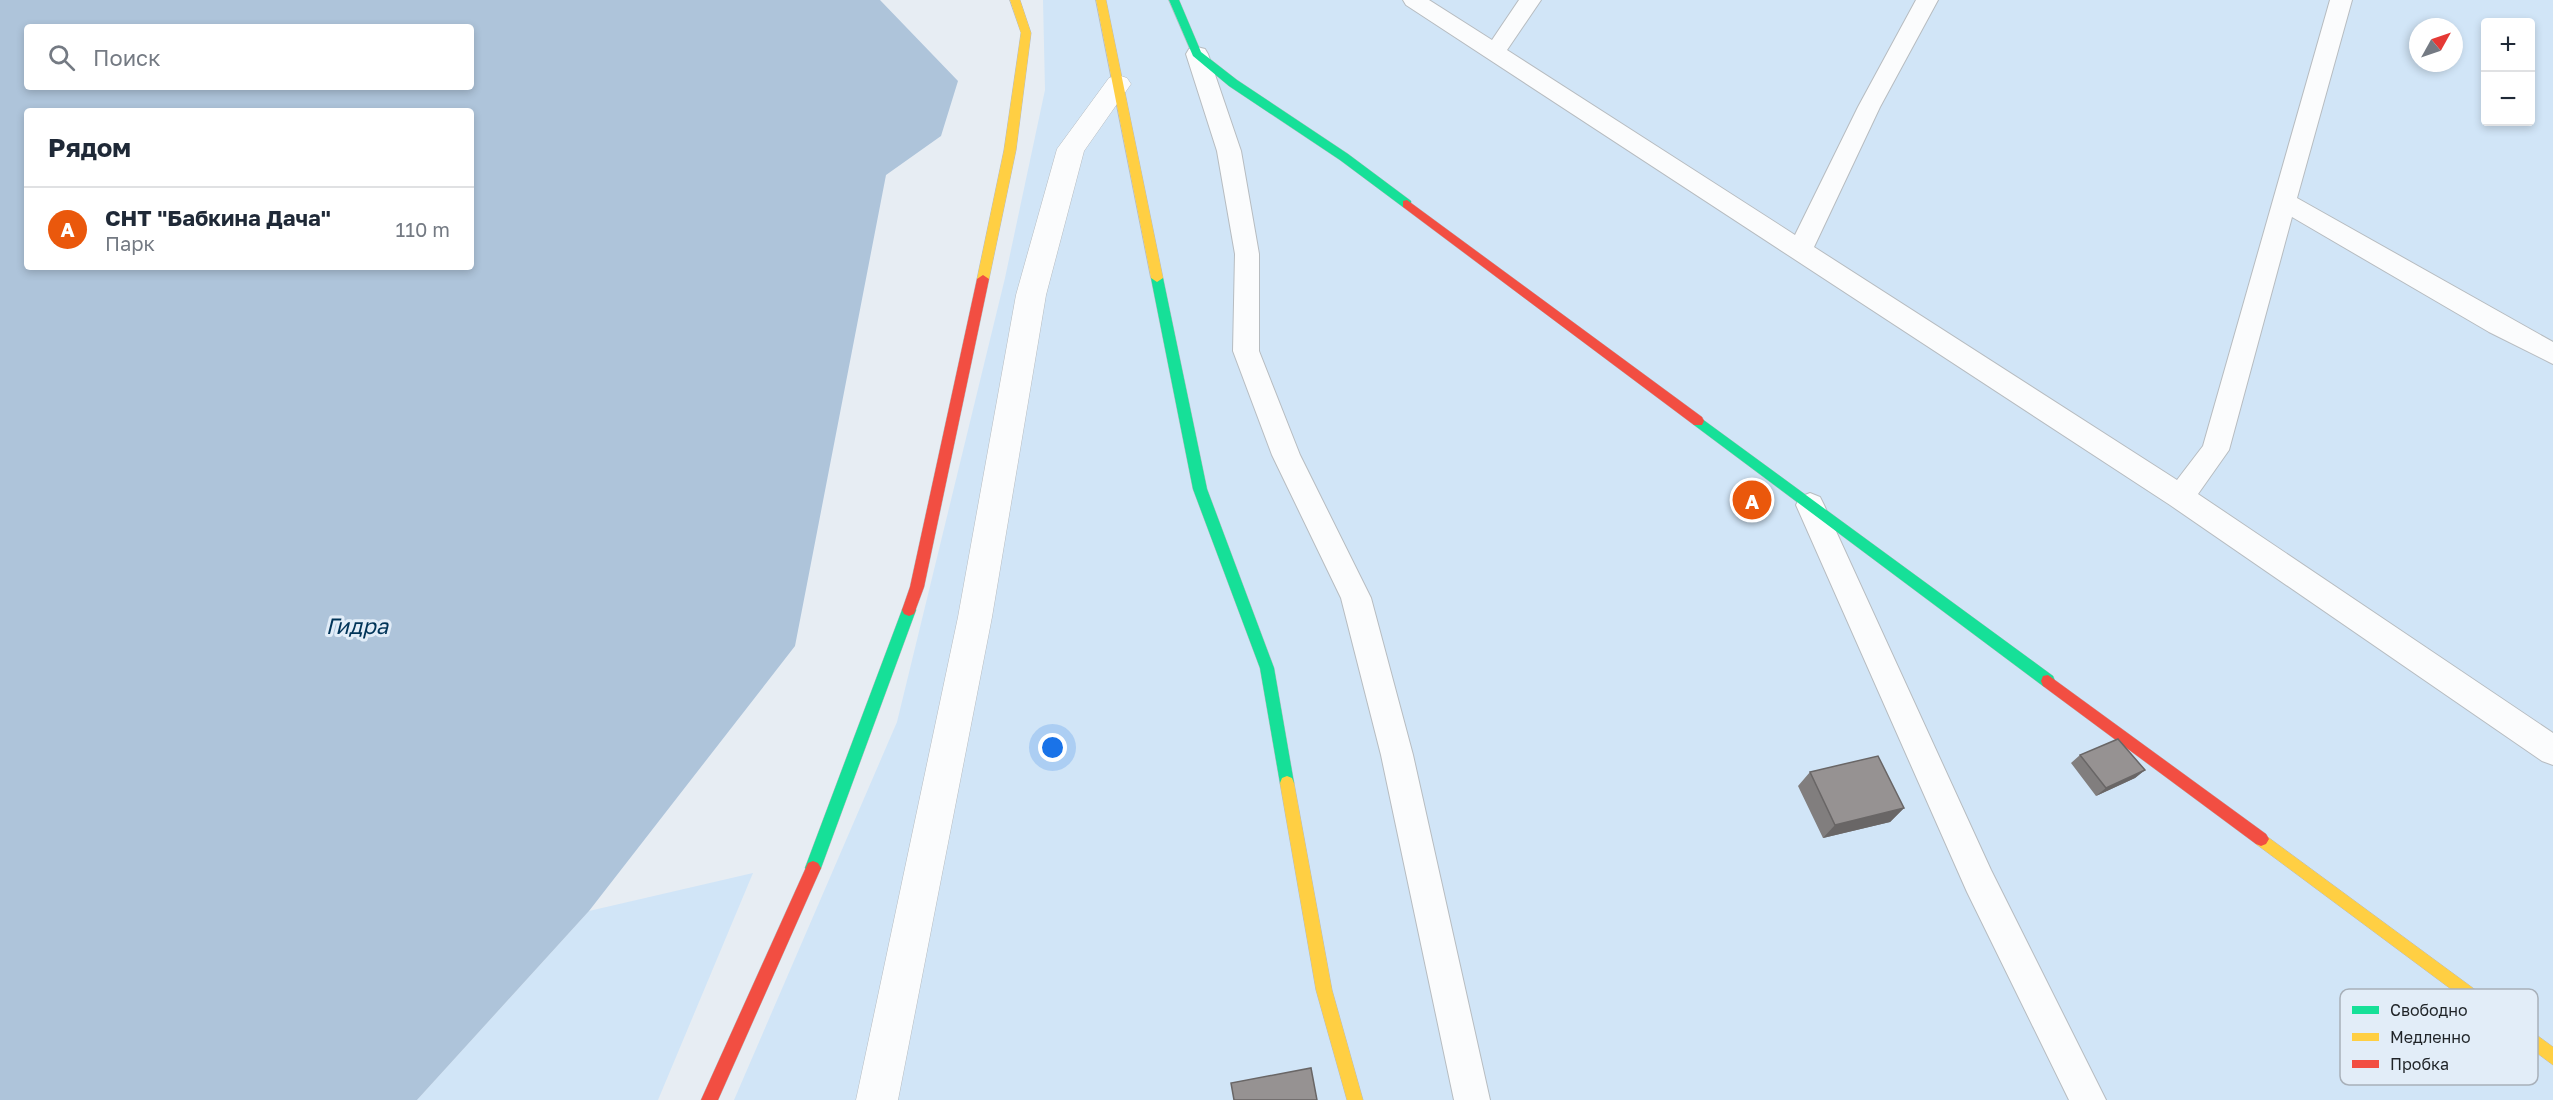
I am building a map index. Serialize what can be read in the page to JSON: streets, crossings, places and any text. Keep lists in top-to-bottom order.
{
  "water": ["Гидра"],
  "legend": ["Свободно", "Медленно", "Пробка"],
  "north": "top right",
  "page": {
    "map_buttons": ["+", "−"],
    "search": "Поиск",
    "heading": "Рядом",
    "list": [
      {
        "mark": "A",
        "name": "СНТ \"Бабкина Дача\"",
        "note": "Парк",
        "value": "110 m"
      }
    ],
    "pins": "A"
  }
}
